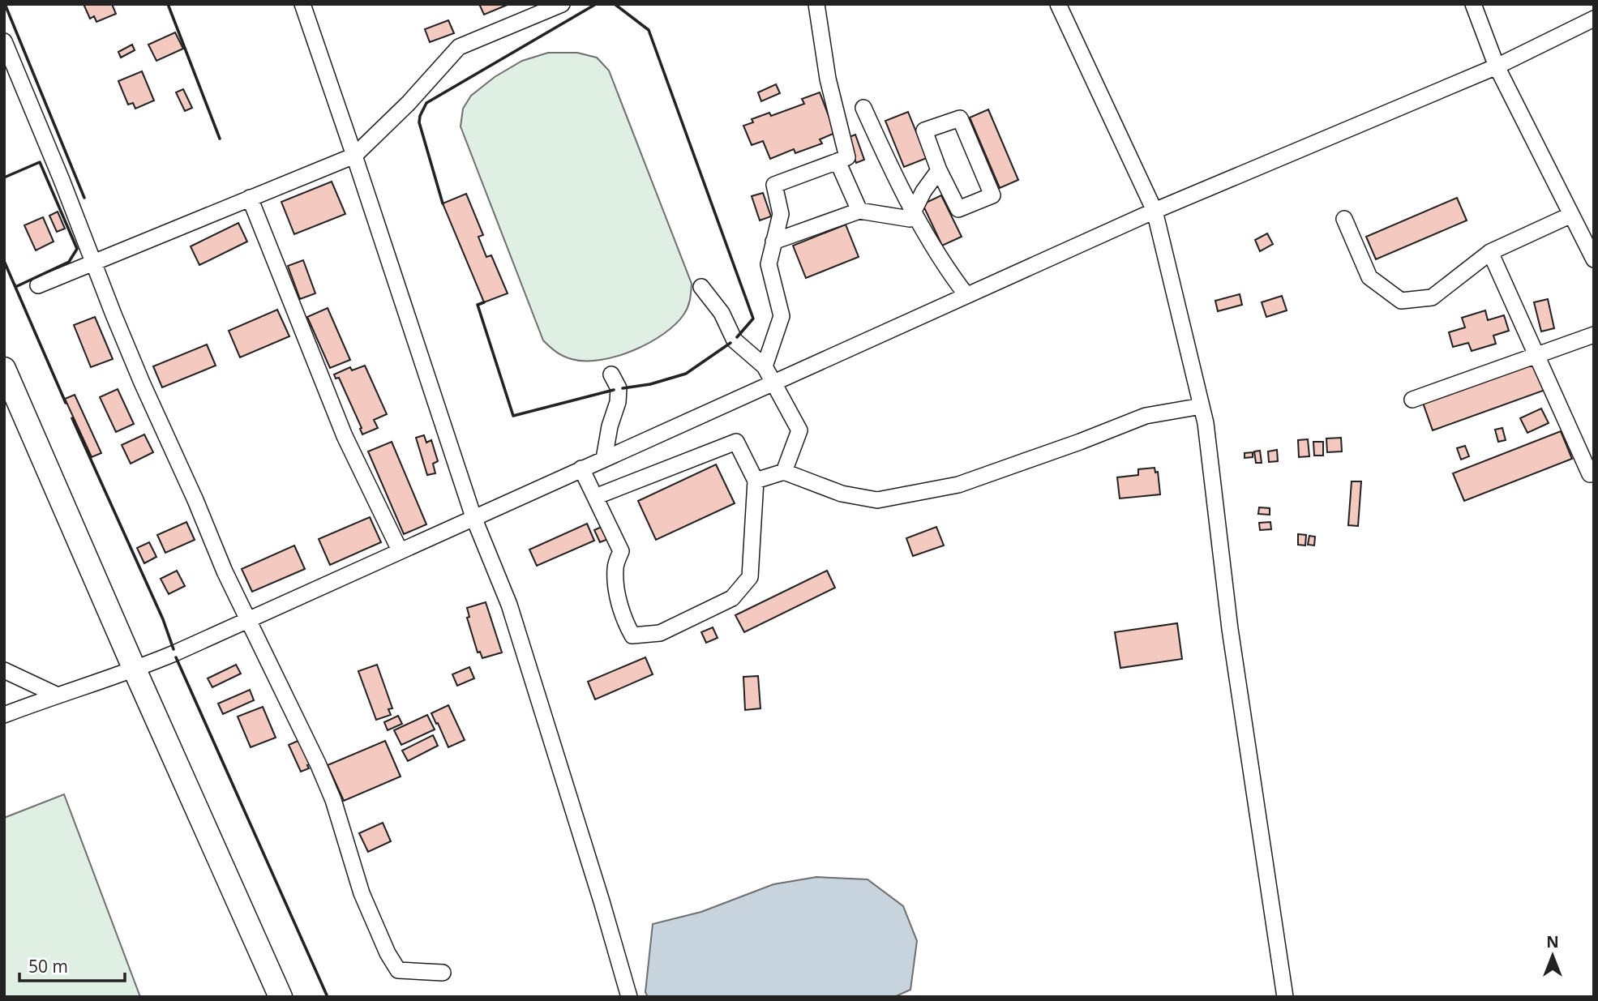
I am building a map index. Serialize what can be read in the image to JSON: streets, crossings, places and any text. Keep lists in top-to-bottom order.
{
  "scale_bar": "50 m",
  "north": "top"
}
